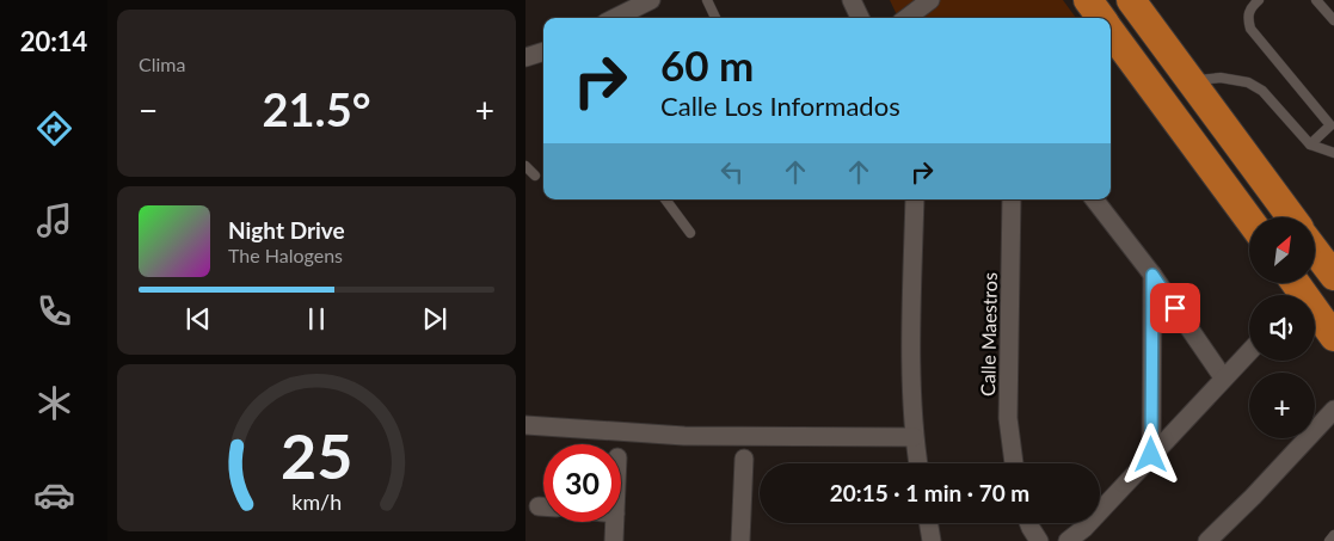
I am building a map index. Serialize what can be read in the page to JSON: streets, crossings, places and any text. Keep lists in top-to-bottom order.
{
  "streets": {
    "street": ["Calle Maestros"]
  },
  "north": "top right",
  "page": {
    "tabs": "20:14",
    "tile": "Clima",
    "turn": ["60 m", "Calle Los Informados"],
    "heat": ["−", "21.5°", "+"],
    "song": ["Night Drive", "The Halogens"],
    "map_buttons": "+",
    "limit": "30",
    "trip": "20:15 · 1 min · 70 m",
    "gauge": ["25", "km/h"]
  }
}
